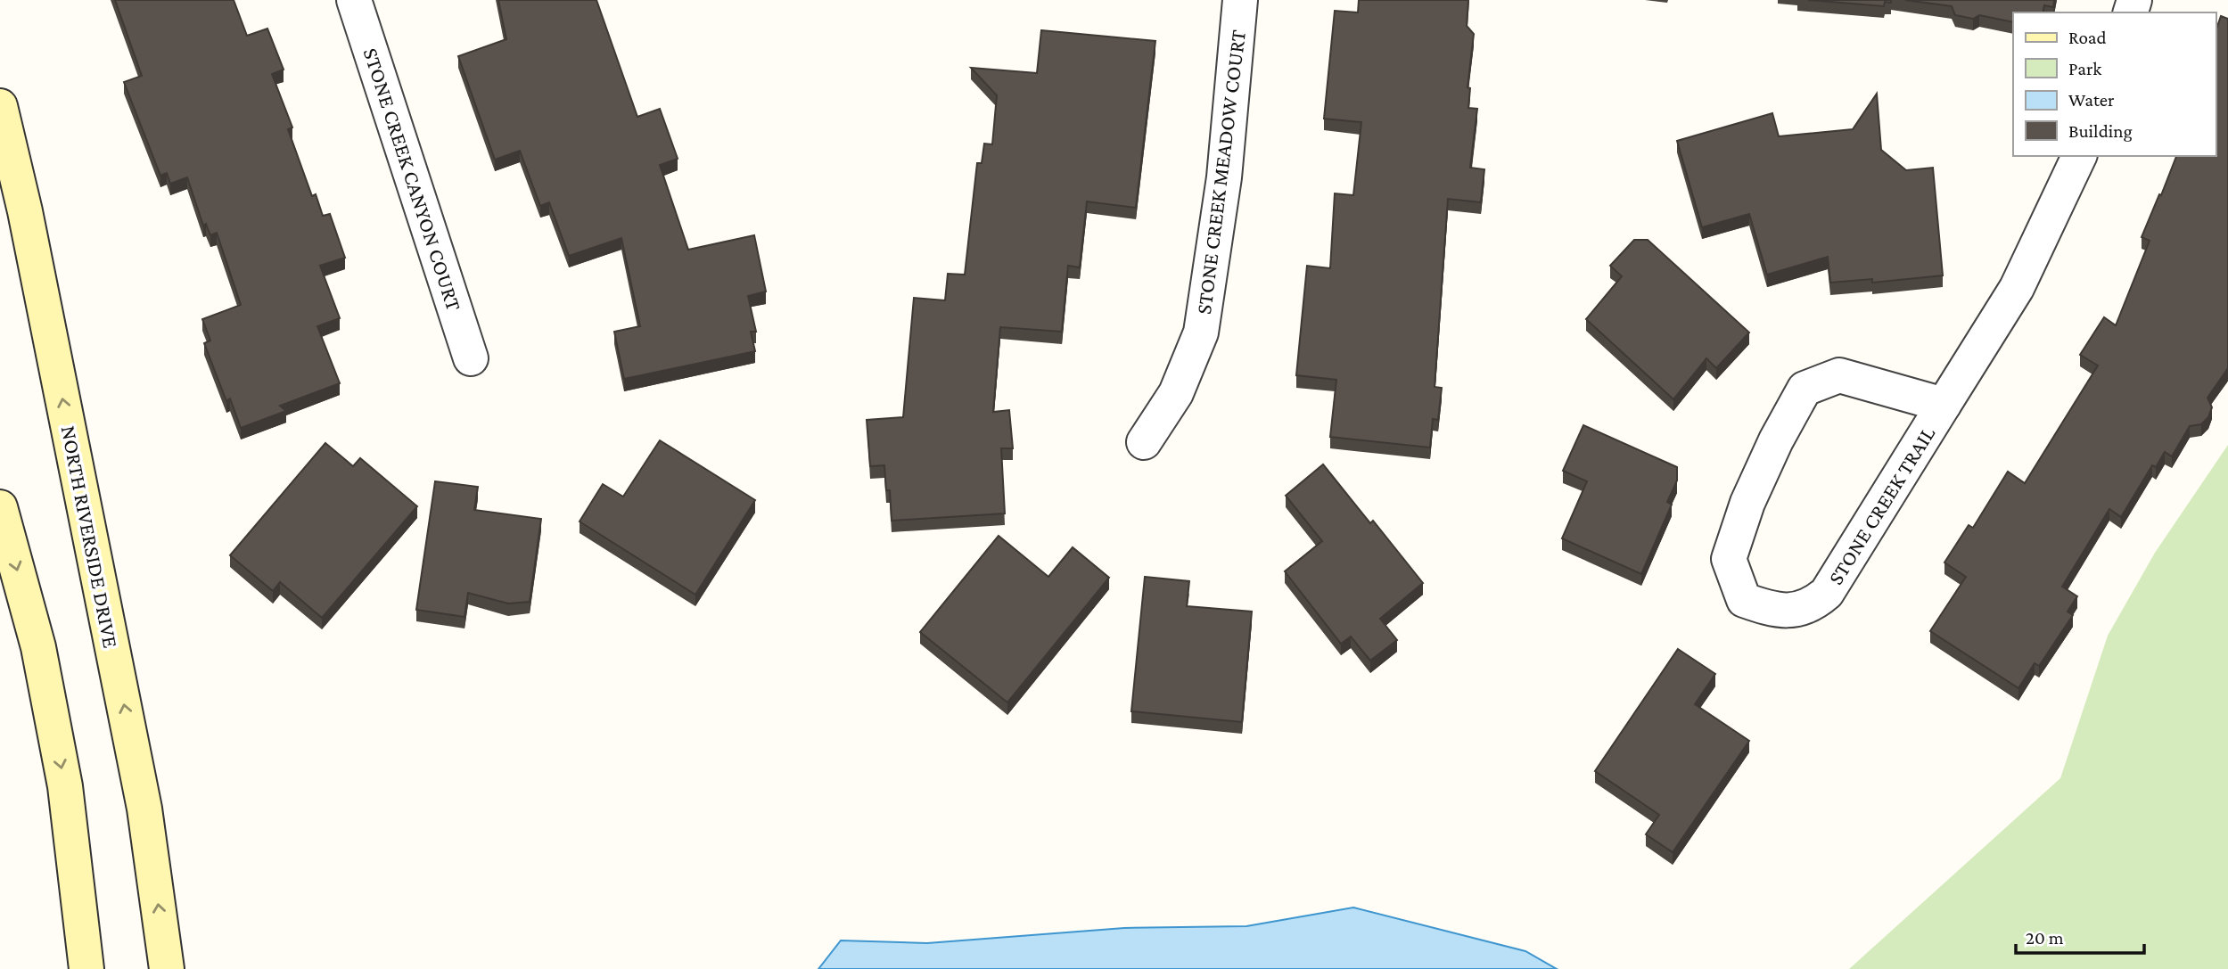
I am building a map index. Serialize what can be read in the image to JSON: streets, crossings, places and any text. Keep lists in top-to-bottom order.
{
  "streets": {
    "main road": ["NORTH RIVERSIDE DRIVE"],
    "street": ["STONE CREEK MEADOW COURT", "STONE CREEK CANYON COURT", "STONE CREEK TRAIL"]
  },
  "legend": [
    "Road",
    "Park",
    "Water",
    "Building"
  ],
  "scale_bar": "20 m"
}
